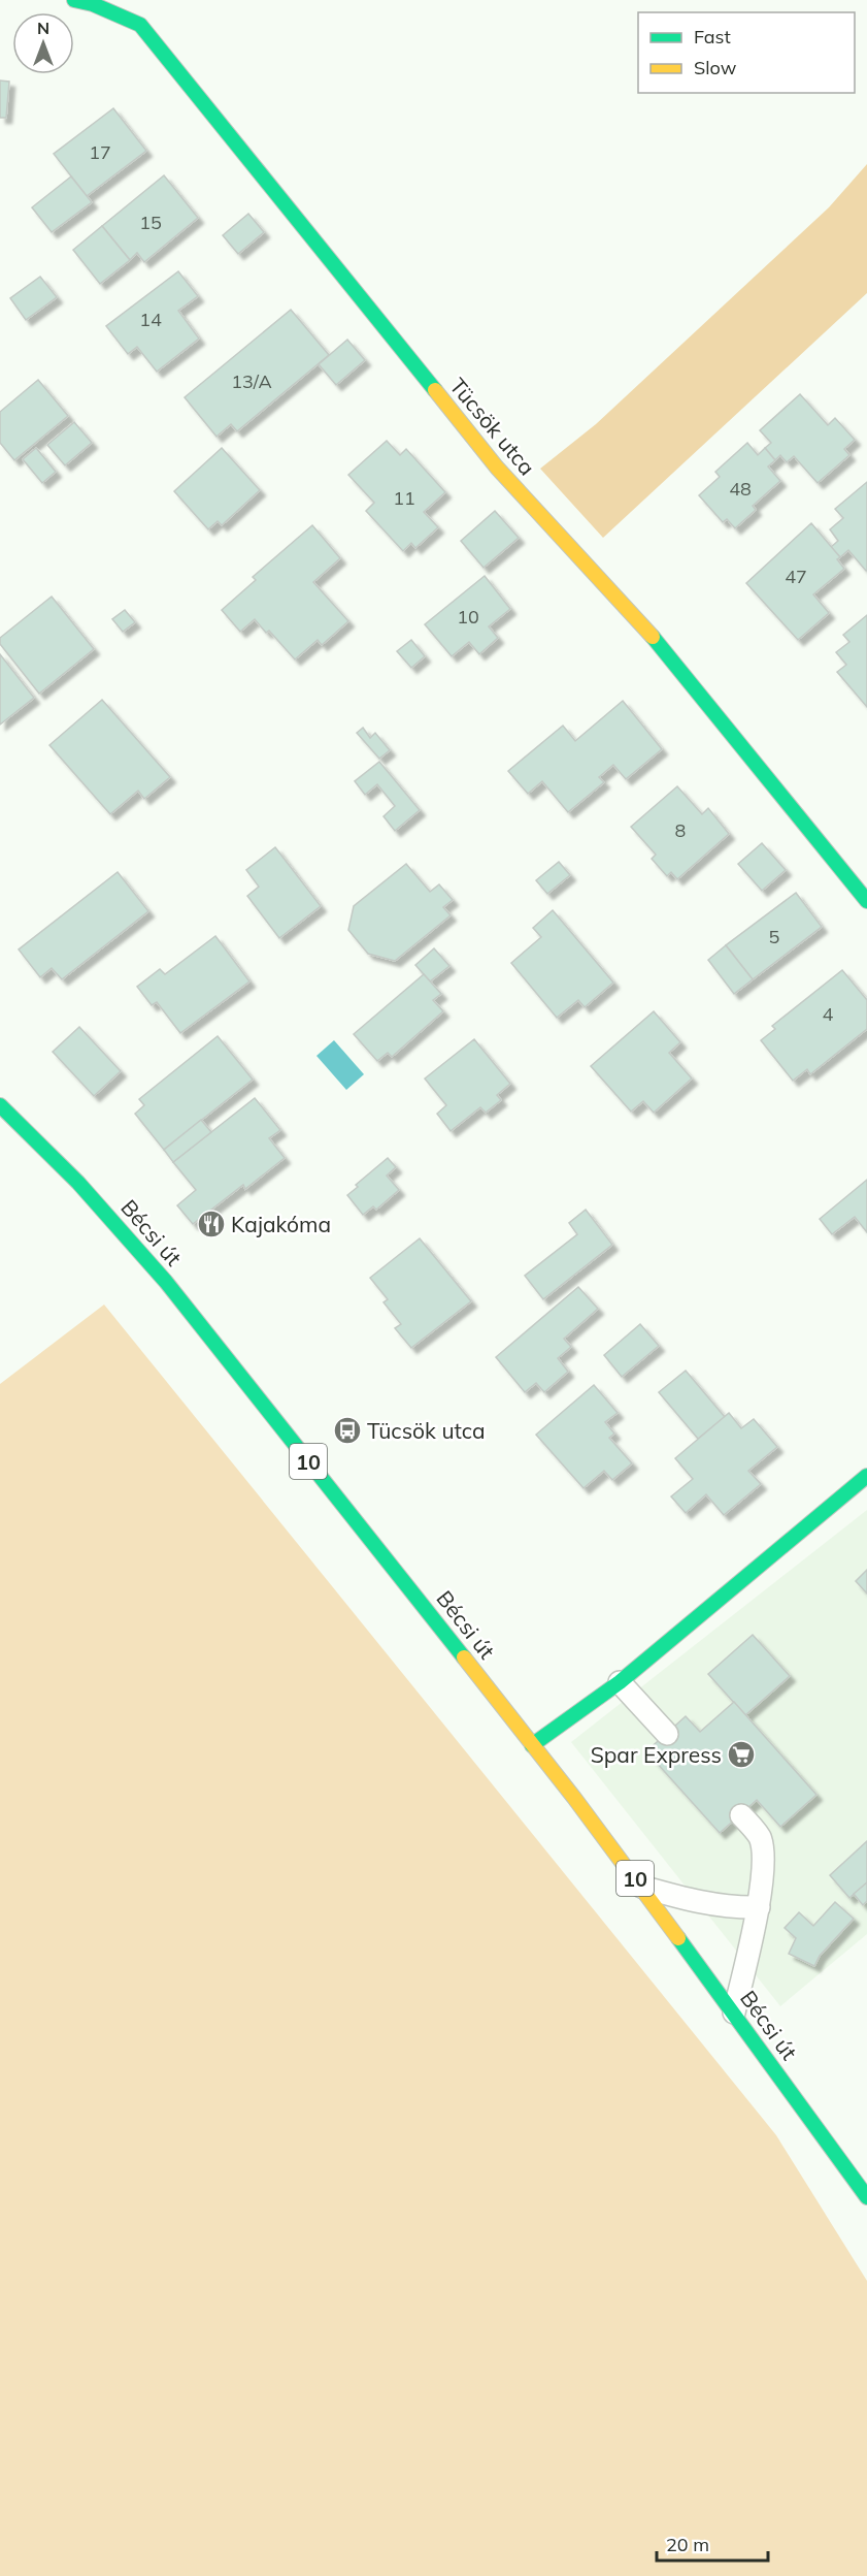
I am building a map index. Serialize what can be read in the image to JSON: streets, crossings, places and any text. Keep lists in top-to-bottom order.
{
  "streets": {
    "street": ["Tücsök utca", "Bécsi út", "10"]
  },
  "places": {
    "restaurant": ["Kajakóma"],
    "bus stop": ["Tücsök utca"],
    "supermarket": ["Spar Express"]
  },
  "house_numbers": [
    "17",
    "15",
    "14",
    "13/A",
    "48",
    "11",
    "47",
    "10",
    "8",
    "5",
    "4"
  ],
  "legend": ["Fast", "Slow"],
  "scale_bar": "20 m",
  "north": "top"
}
